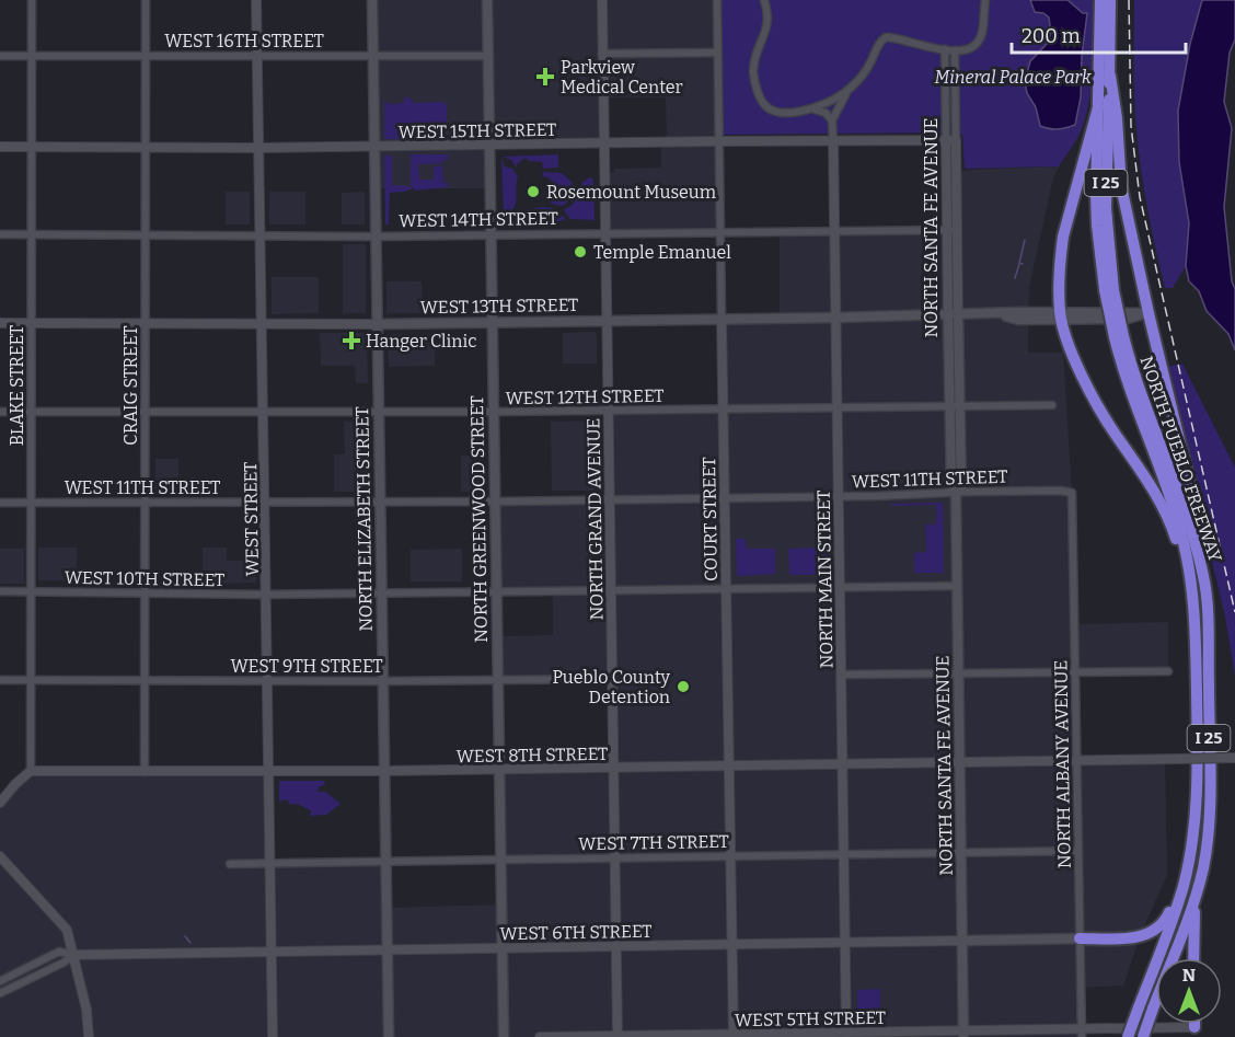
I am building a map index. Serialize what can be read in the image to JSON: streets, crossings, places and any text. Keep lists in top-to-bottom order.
{
  "streets": {
    "highway": ["I 25", "NORTH PUEBLO FREEWAY"],
    "main road": [
      "NORTH SANTA FE AVENUE",
      "WEST 13TH STREET",
      "NORTH ELIZABETH STREET",
      "NORTH GREENWOOD STREET",
      "WEST 6TH STREET"
    ],
    "street": [
      "WEST 16TH STREET",
      "WEST 15TH STREET",
      "WEST 14TH STREET",
      "BLAKE STREET",
      "CRAIG STREET",
      "WEST 12TH STREET",
      "WEST 11TH STREET",
      "WEST STREET",
      "NORTH GRAND AVENUE",
      "COURT STREET",
      "WEST 10TH STREET",
      "NORTH MAIN STREET",
      "WEST 9TH STREET",
      "WEST 8TH STREET",
      "NORTH ALBANY AVENUE",
      "WEST 7TH STREET",
      "WEST 5TH STREET"
    ]
  },
  "crossings": [
    ["WEST 16TH STREET", "BLAKE STREET"],
    ["WEST 16TH STREET", "CRAIG STREET"],
    ["WEST 16TH STREET", "WEST STREET"],
    ["WEST 16TH STREET", "NORTH ELIZABETH STREET"],
    ["WEST 16TH STREET", "NORTH GREENWOOD STREET"],
    ["WEST 15TH STREET", "NORTH SANTA FE AVENUE"],
    ["WEST 15TH STREET", "BLAKE STREET"],
    ["WEST 15TH STREET", "CRAIG STREET"],
    ["WEST 15TH STREET", "WEST STREET"],
    ["WEST 15TH STREET", "NORTH ELIZABETH STREET"],
    ["WEST 15TH STREET", "NORTH GREENWOOD STREET"],
    ["WEST 15TH STREET", "NORTH GRAND AVENUE"],
    ["WEST 15TH STREET", "COURT STREET"],
    ["WEST 15TH STREET", "NORTH MAIN STREET"],
    ["WEST 14TH STREET", "NORTH SANTA FE AVENUE"],
    ["WEST 14TH STREET", "BLAKE STREET"],
    ["WEST 14TH STREET", "CRAIG STREET"],
    ["WEST 14TH STREET", "WEST STREET"],
    ["WEST 14TH STREET", "NORTH ELIZABETH STREET"],
    ["WEST 14TH STREET", "NORTH GREENWOOD STREET"],
    ["WEST 14TH STREET", "NORTH GRAND AVENUE"],
    ["WEST 14TH STREET", "COURT STREET"],
    ["WEST 14TH STREET", "NORTH MAIN STREET"],
    ["NORTH SANTA FE AVENUE", "WEST 13TH STREET"],
    ["NORTH SANTA FE AVENUE", "WEST 12TH STREET"],
    ["NORTH SANTA FE AVENUE", "WEST 11TH STREET"],
    ["NORTH SANTA FE AVENUE", "WEST 10TH STREET"],
    ["NORTH SANTA FE AVENUE", "WEST 8TH STREET"],
    ["NORTH SANTA FE AVENUE", "WEST 7TH STREET"],
    ["NORTH SANTA FE AVENUE", "WEST 6TH STREET"],
    ["NORTH SANTA FE AVENUE", "WEST 5TH STREET"],
    ["WEST 13TH STREET", "BLAKE STREET"],
    ["WEST 13TH STREET", "CRAIG STREET"],
    ["WEST 13TH STREET", "WEST STREET"],
    ["WEST 13TH STREET", "NORTH ELIZABETH STREET"],
    ["WEST 13TH STREET", "NORTH GREENWOOD STREET"],
    ["WEST 13TH STREET", "NORTH GRAND AVENUE"],
    ["WEST 13TH STREET", "COURT STREET"],
    ["WEST 13TH STREET", "NORTH MAIN STREET"],
    ["BLAKE STREET", "WEST 12TH STREET"],
    ["BLAKE STREET", "WEST 11TH STREET"],
    ["BLAKE STREET", "WEST 10TH STREET"],
    ["BLAKE STREET", "WEST 9TH STREET"],
    ["BLAKE STREET", "WEST 8TH STREET"],
    ["CRAIG STREET", "WEST 12TH STREET"],
    ["CRAIG STREET", "WEST 11TH STREET"],
    ["CRAIG STREET", "WEST 10TH STREET"],
    ["CRAIG STREET", "WEST 9TH STREET"],
    ["CRAIG STREET", "WEST 8TH STREET"],
    ["WEST 12TH STREET", "WEST STREET"],
    ["WEST 12TH STREET", "NORTH ELIZABETH STREET"],
    ["WEST 12TH STREET", "NORTH GREENWOOD STREET"],
    ["WEST 12TH STREET", "NORTH GRAND AVENUE"],
    ["WEST 12TH STREET", "COURT STREET"],
    ["WEST 12TH STREET", "NORTH MAIN STREET"],
    ["WEST 11TH STREET", "WEST STREET"],
    ["WEST 11TH STREET", "NORTH ELIZABETH STREET"],
    ["WEST 11TH STREET", "NORTH GREENWOOD STREET"],
    ["WEST 11TH STREET", "NORTH GRAND AVENUE"],
    ["WEST 11TH STREET", "COURT STREET"],
    ["WEST 11TH STREET", "NORTH MAIN STREET"],
    ["WEST 11TH STREET", "NORTH ALBANY AVENUE"],
    ["WEST STREET", "WEST 10TH STREET"],
    ["WEST STREET", "WEST 9TH STREET"],
    ["WEST STREET", "WEST 8TH STREET"],
    ["WEST STREET", "WEST 7TH STREET"],
    ["WEST STREET", "WEST 6TH STREET"],
    ["NORTH ELIZABETH STREET", "WEST 10TH STREET"],
    ["NORTH ELIZABETH STREET", "WEST 9TH STREET"],
    ["NORTH ELIZABETH STREET", "WEST 8TH STREET"],
    ["NORTH ELIZABETH STREET", "WEST 7TH STREET"],
    ["NORTH ELIZABETH STREET", "WEST 6TH STREET"],
    ["NORTH GREENWOOD STREET", "WEST 10TH STREET"],
    ["NORTH GREENWOOD STREET", "WEST 9TH STREET"],
    ["NORTH GREENWOOD STREET", "WEST 8TH STREET"],
    ["NORTH GREENWOOD STREET", "WEST 7TH STREET"],
    ["NORTH GREENWOOD STREET", "WEST 6TH STREET"],
    ["NORTH GRAND AVENUE", "WEST 10TH STREET"],
    ["NORTH GRAND AVENUE", "WEST 9TH STREET"],
    ["NORTH GRAND AVENUE", "WEST 8TH STREET"],
    ["NORTH GRAND AVENUE", "WEST 7TH STREET"],
    ["NORTH GRAND AVENUE", "WEST 6TH STREET"],
    ["NORTH GRAND AVENUE", "WEST 5TH STREET"],
    ["COURT STREET", "WEST 10TH STREET"],
    ["COURT STREET", "WEST 8TH STREET"],
    ["COURT STREET", "WEST 7TH STREET"],
    ["COURT STREET", "WEST 6TH STREET"],
    ["COURT STREET", "WEST 5TH STREET"],
    ["WEST 10TH STREET", "NORTH MAIN STREET"],
    ["NORTH MAIN STREET", "WEST 8TH STREET"],
    ["NORTH MAIN STREET", "WEST 7TH STREET"],
    ["NORTH MAIN STREET", "WEST 6TH STREET"],
    ["NORTH MAIN STREET", "WEST 5TH STREET"],
    ["WEST 8TH STREET", "NORTH ALBANY AVENUE"],
    ["NORTH ALBANY AVENUE", "WEST 7TH STREET"],
    ["NORTH ALBANY AVENUE", "WEST 6TH STREET"],
    ["NORTH ALBANY AVENUE", "WEST 5TH STREET"]
  ],
  "parks": ["Mineral Palace Park"],
  "places": {
    "health": ["Parkview Medical Center", "Hanger Clinic"],
    "other": ["Rosemount Museum", "Temple Emanuel", "Pueblo County Detention"]
  },
  "scale_bar": "200 m",
  "north": "top"
}
